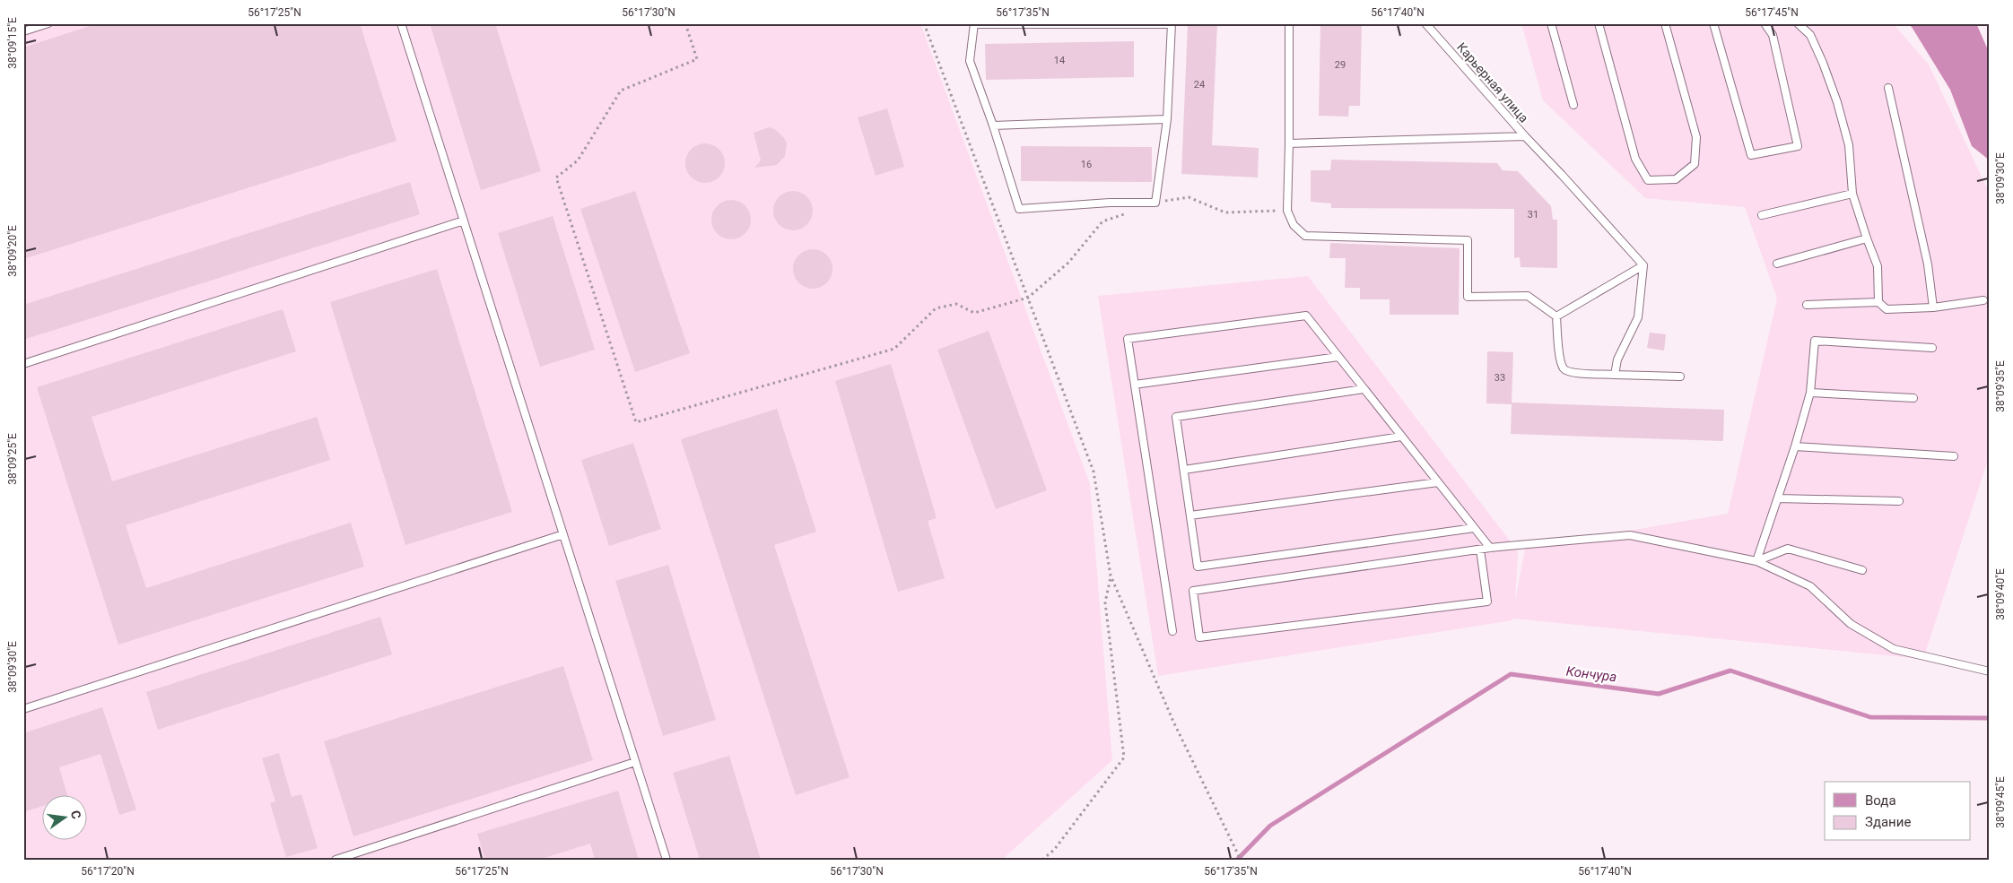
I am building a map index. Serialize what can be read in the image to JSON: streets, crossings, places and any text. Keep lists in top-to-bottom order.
{
  "streets": {
    "lane": ["Карьерная улица"]
  },
  "water": ["Кончура"],
  "house_numbers": [
    "14",
    "29",
    "24",
    "16",
    "31",
    "33"
  ],
  "legend": ["Вода", "Здание"],
  "north": "right",
  "coordinates": [
    "56°17'25\"N",
    "56°17'30\"N",
    "56°17'35\"N",
    "56°17'40\"N",
    "56°17'45\"N",
    "38°09'15\"E",
    "38°09'30\"E",
    "38°09'20\"E",
    "38°09'35\"E",
    "38°09'25\"E",
    "38°09'40\"E",
    "38°09'45\"E",
    "56°17'20\"N"
  ]
}
